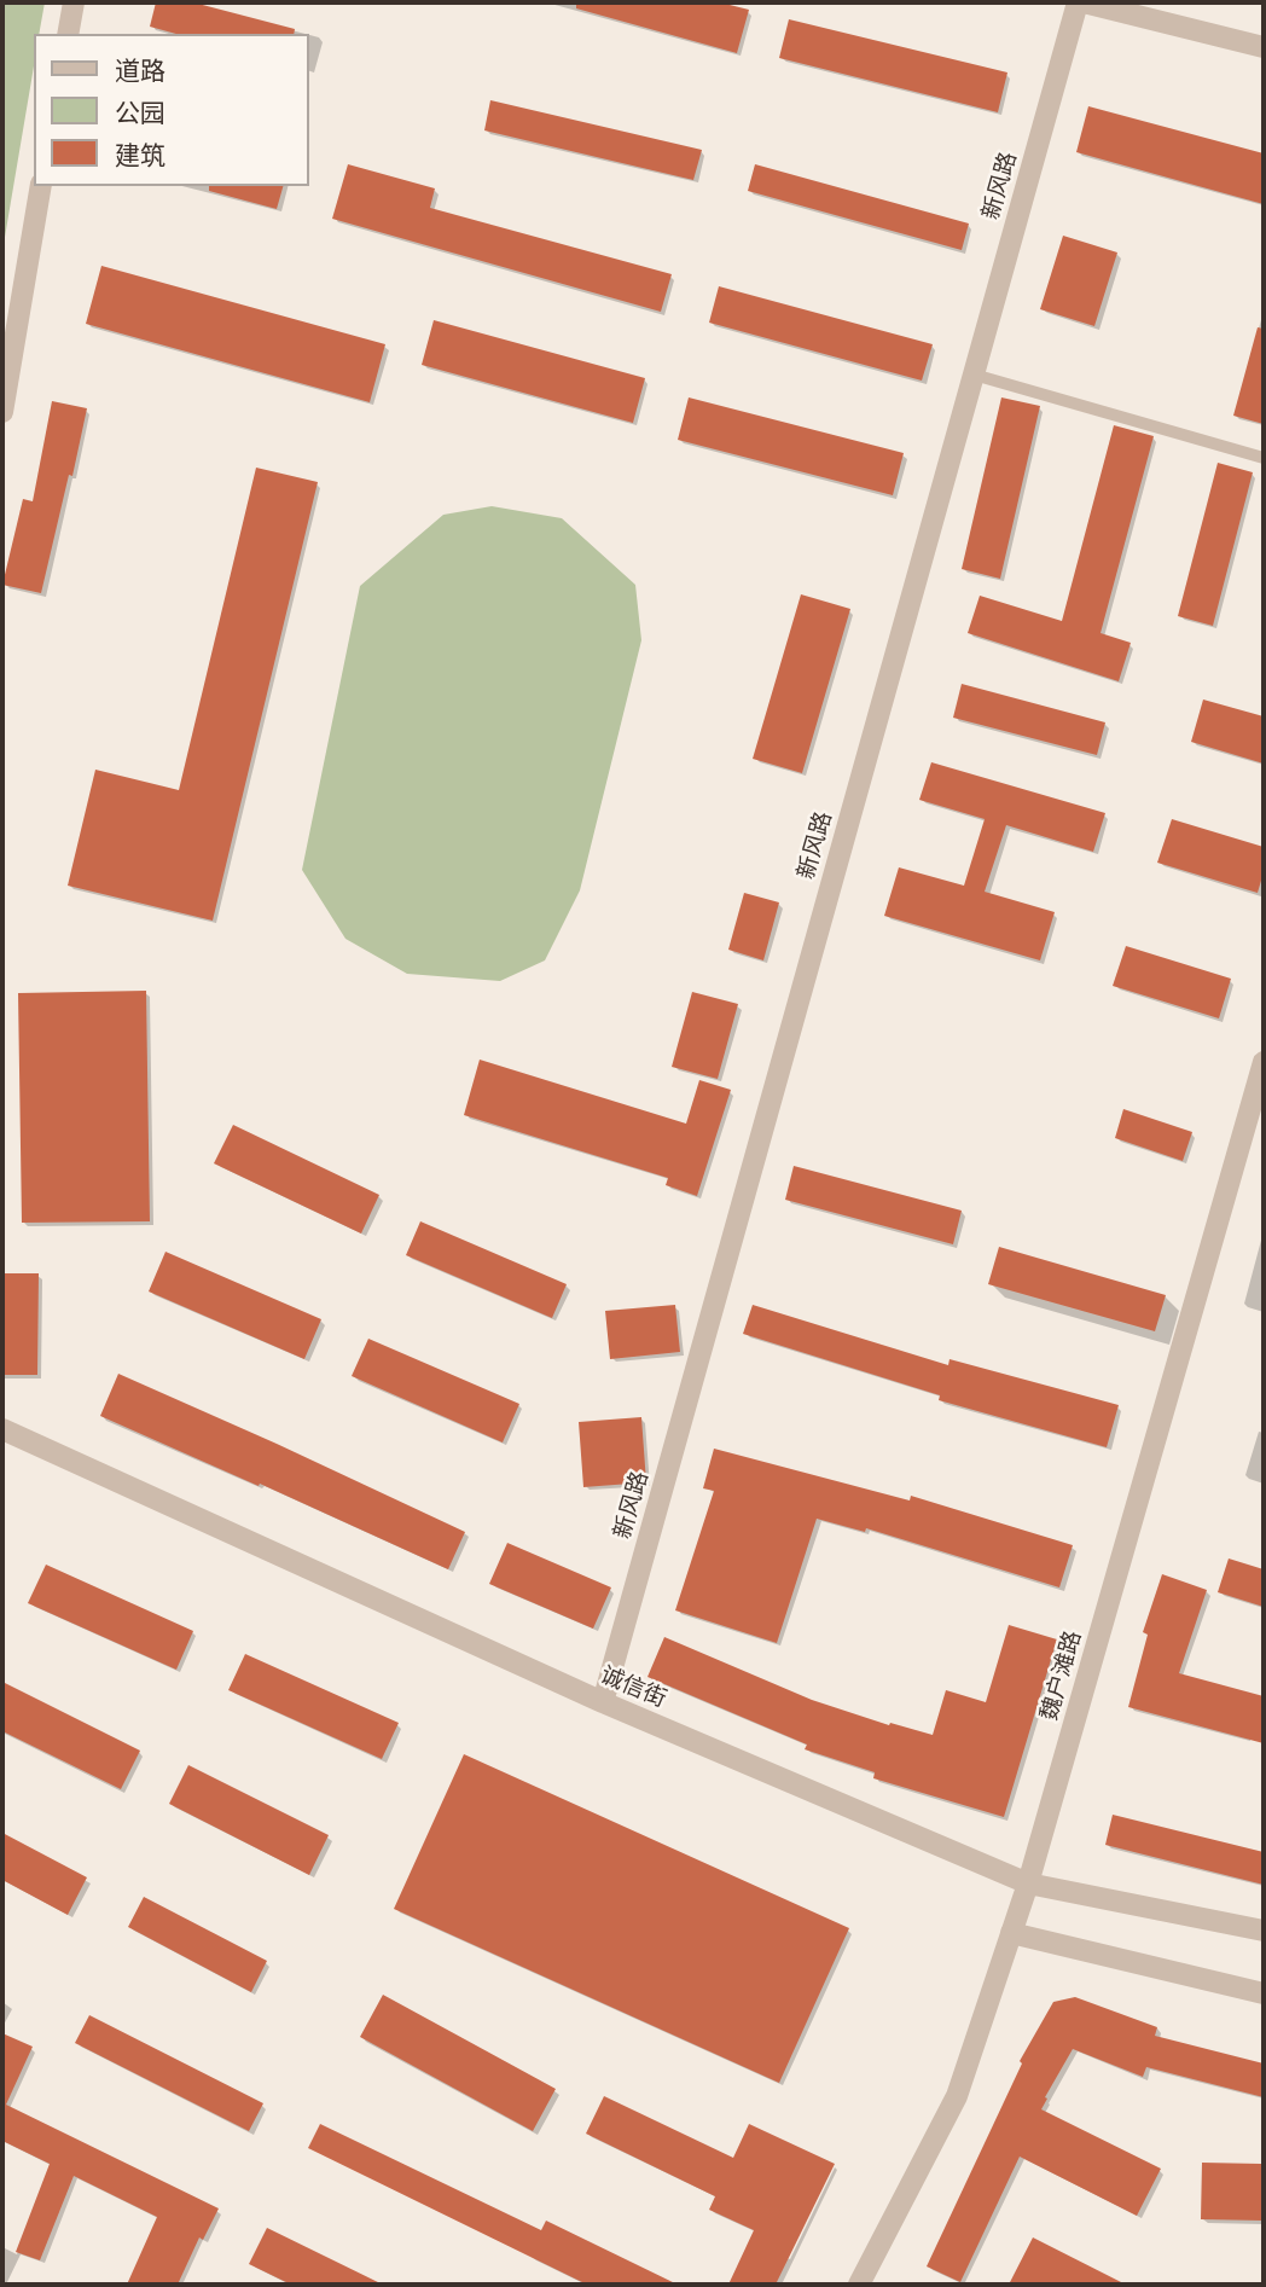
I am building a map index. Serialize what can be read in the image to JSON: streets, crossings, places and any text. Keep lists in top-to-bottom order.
{
  "streets": {
    "street": ["新风路", "魏户滩路", "诚信街"]
  },
  "crossings": [
    ["新风路", "诚信街"],
    ["魏户滩路", "诚信街"]
  ],
  "legend": ["道路", "公园", "建筑"]
}
